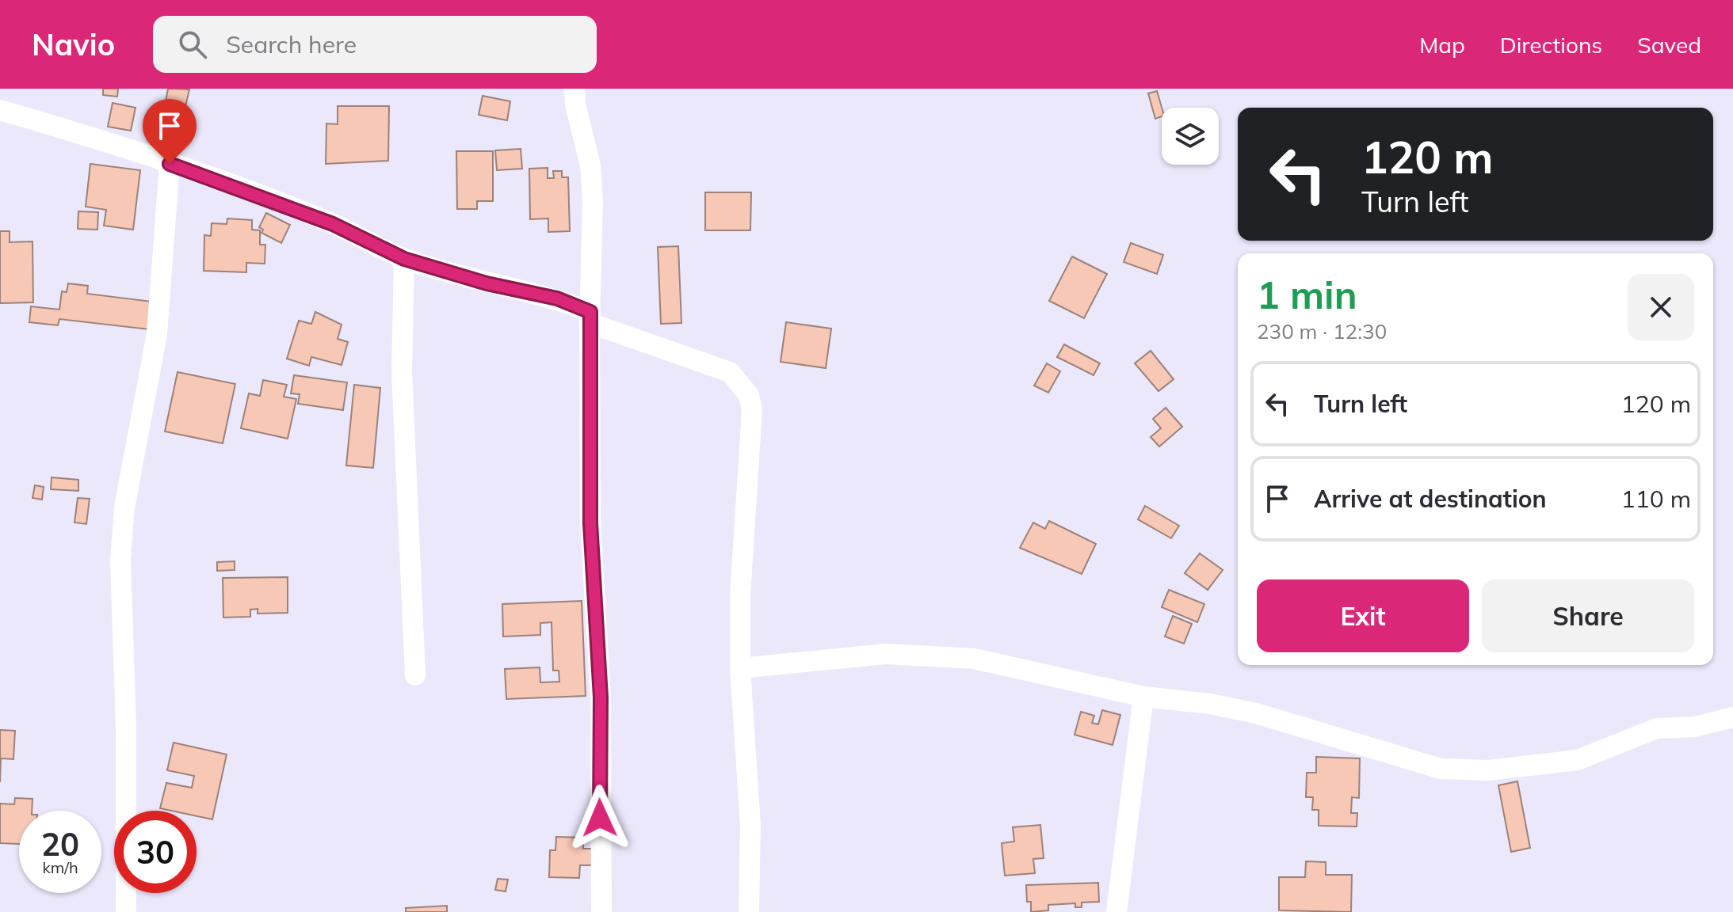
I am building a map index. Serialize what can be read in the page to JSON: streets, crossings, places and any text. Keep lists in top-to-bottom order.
{
  "page": {
    "header": "Navio",
    "search": "Search here",
    "nav": ["Map", "Directions", "Saved"],
    "turn": ["120 m", "Turn left"],
    "heading": ["1 min", "230 m · 12:30"],
    "list": [
      {
        "name": "Turn left",
        "value": "120 m"
      },
      {
        "name": "Arrive at destination",
        "value": "110 m"
      }
    ],
    "buttons": ["Exit", "Share"],
    "speed": "20 km/h",
    "limit": "30"
  }
}
